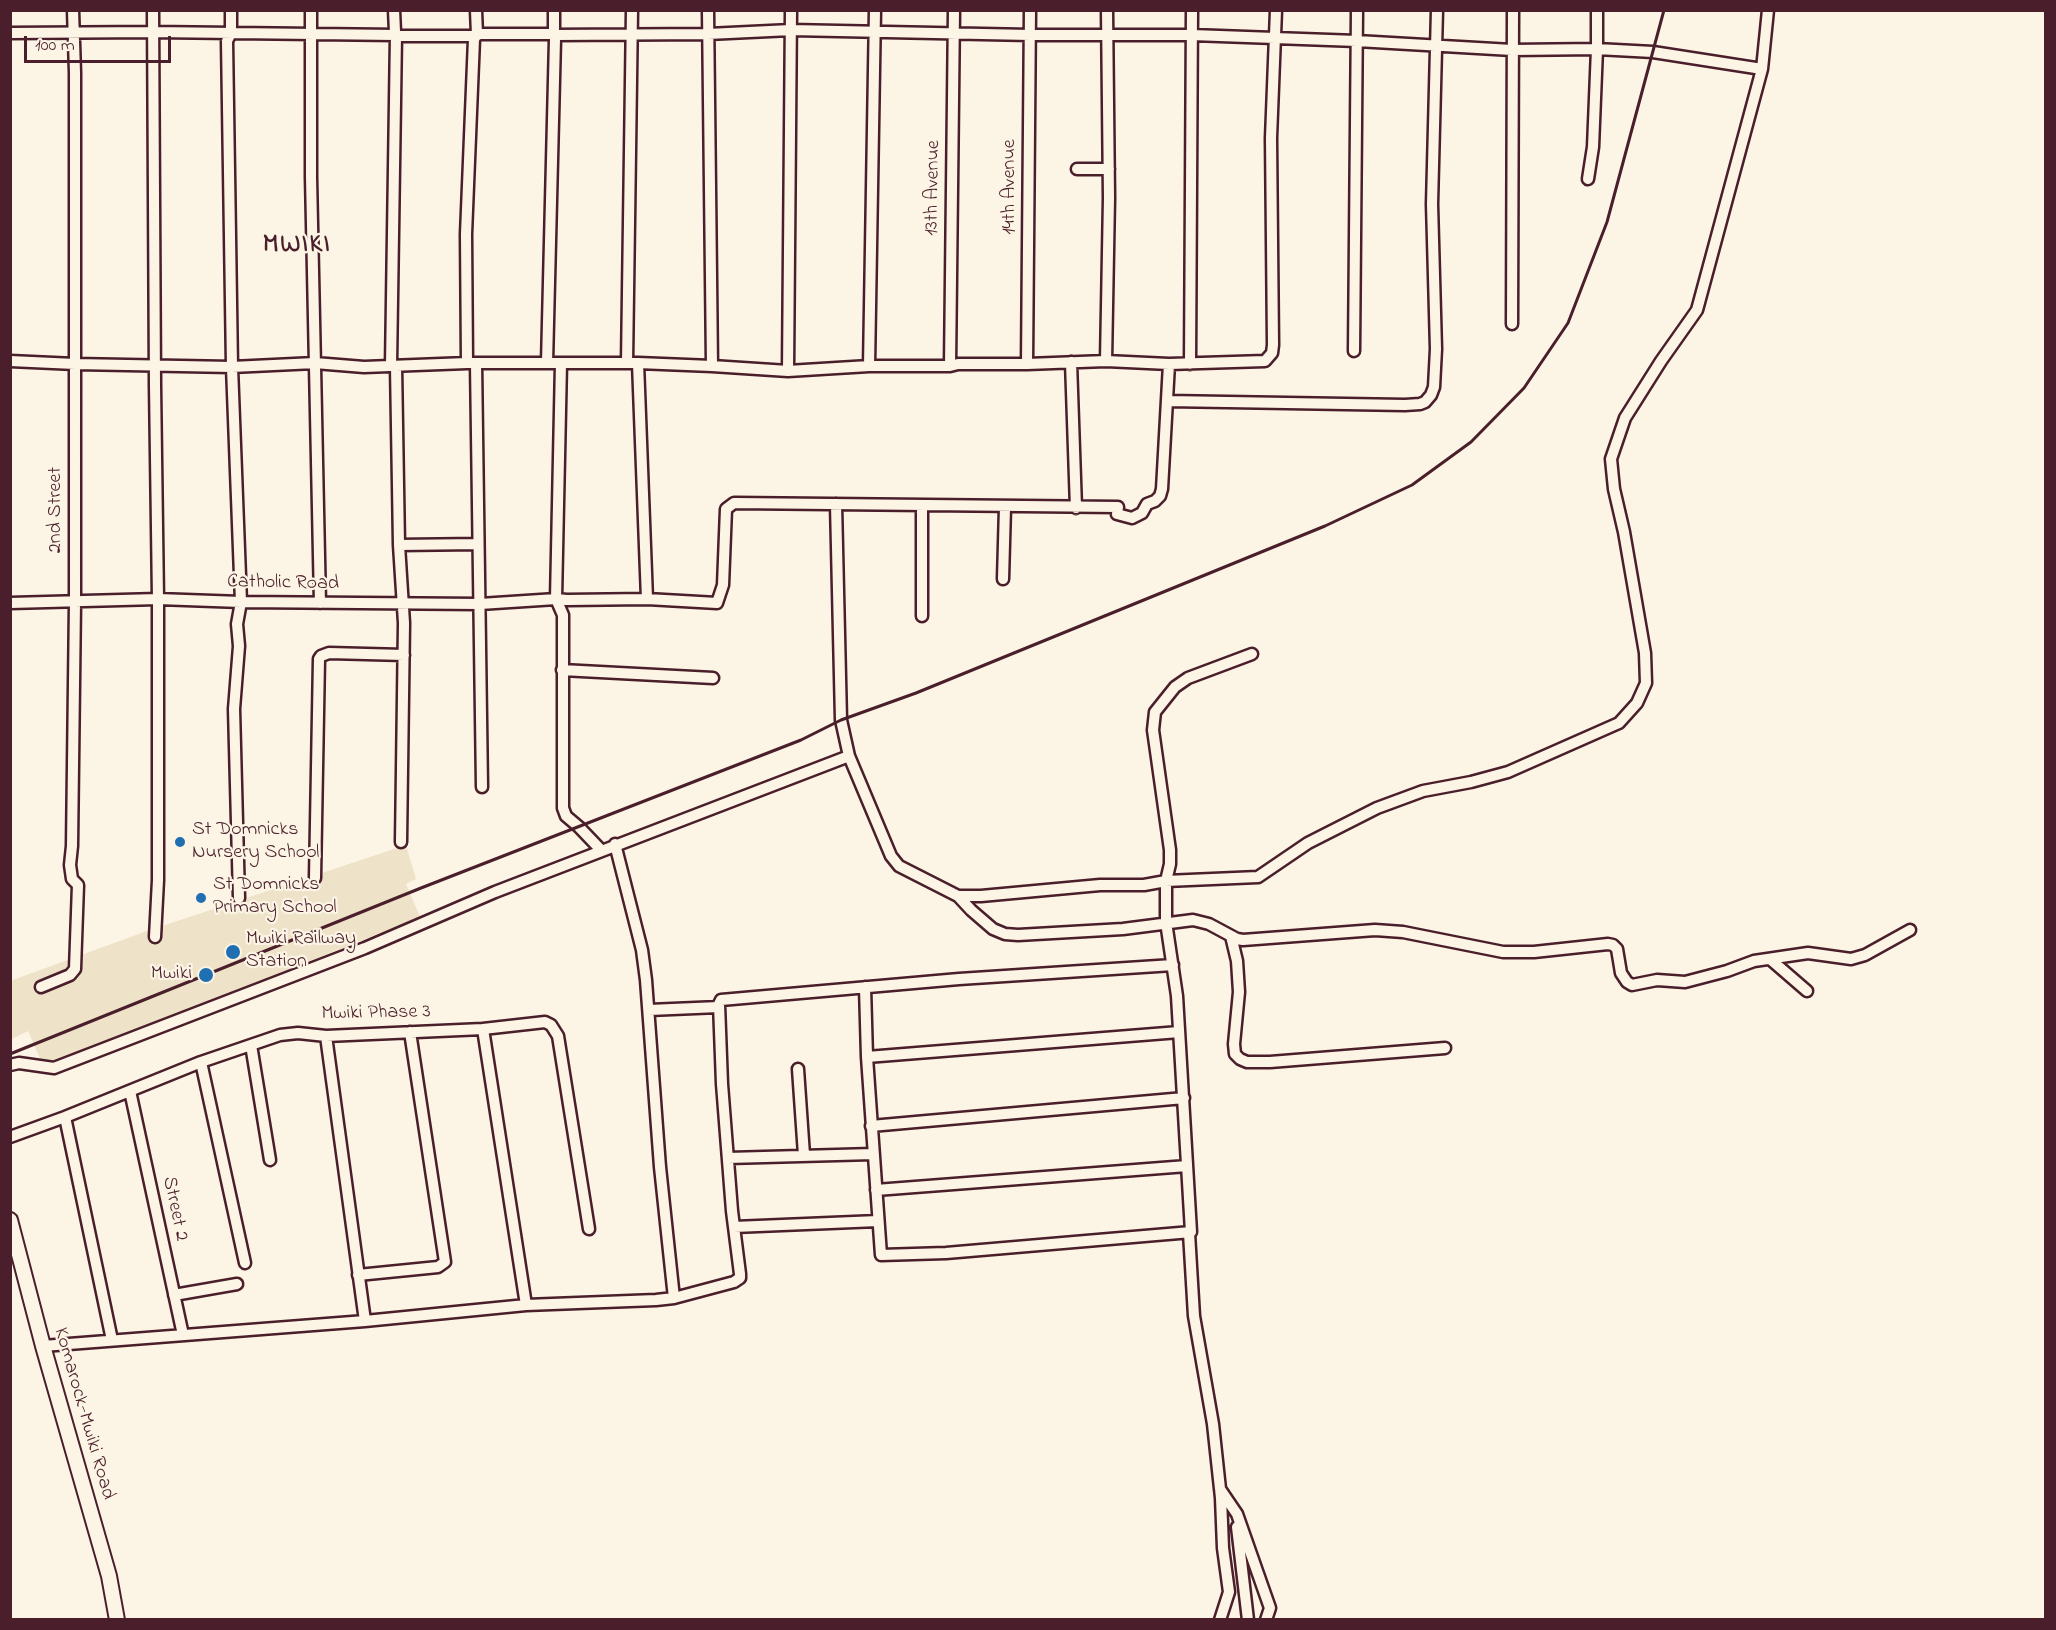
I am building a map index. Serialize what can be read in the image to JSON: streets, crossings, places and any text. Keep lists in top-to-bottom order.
{
  "streets": {
    "main road": ["Komarock-Mwiki Road"],
    "street": [
      "14th Avenue",
      "13th Avenue",
      "2nd Street",
      "Catholic Road",
      "Mwiki Phase 3",
      "Street 2"
    ]
  },
  "crossings": [
    ["2nd Street", "Catholic Road"],
    ["Mwiki Phase 3", "Street 2"]
  ],
  "districts": ["MWIKI"],
  "places": [
    "St Domnicks Nursery School",
    "St Domnicks Primary School",
    "Mwiki Railway Station",
    "Mwiki"
  ],
  "scale_bar": "100 m"
}
